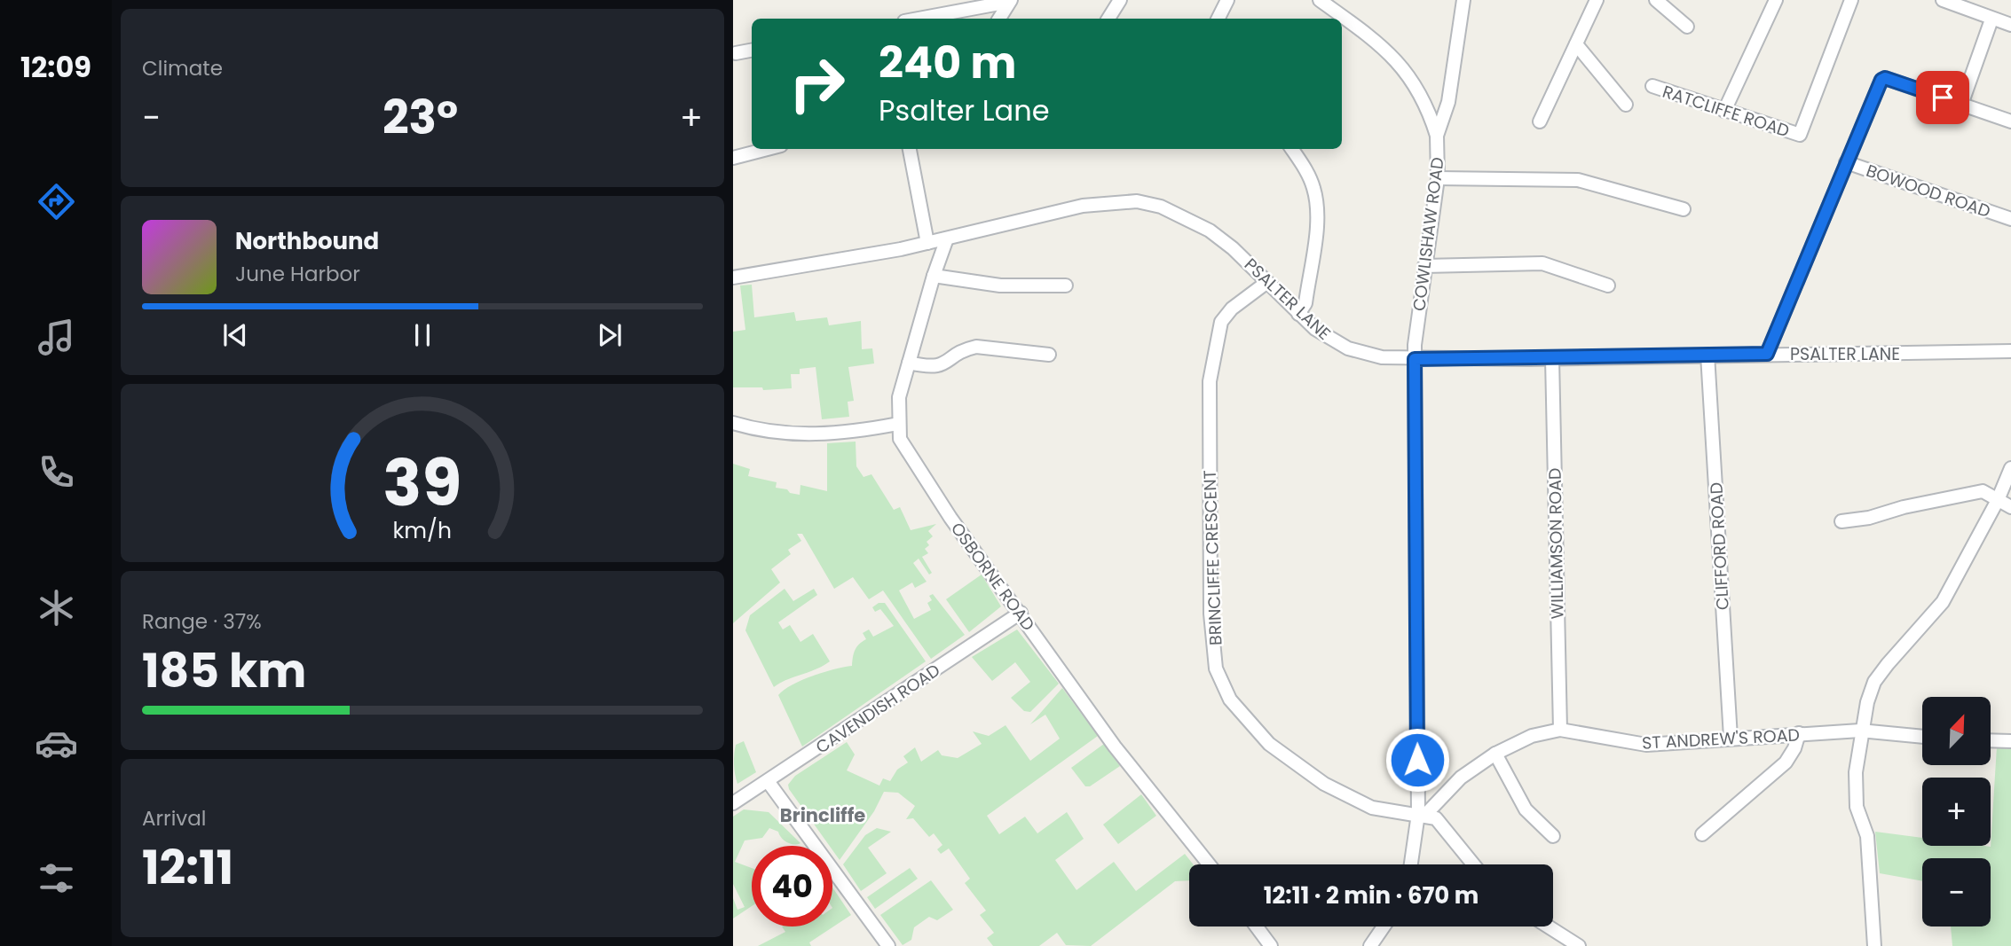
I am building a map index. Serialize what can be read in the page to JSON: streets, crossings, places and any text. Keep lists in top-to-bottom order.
{
  "streets": {
    "street": [
      "RATCLIFFE ROAD",
      "BOWOOD ROAD",
      "COWLISHAW ROAD",
      "PSALTER LANE",
      "WILLIAMSON ROAD",
      "CLIFFORD ROAD",
      "BRINCLIFFE CRESCENT",
      "OSBORNE ROAD",
      "CAVENDISH ROAD",
      "ST ANDREW'S ROAD"
    ]
  },
  "crossings": [
    ["COWLISHAW ROAD", "PSALTER LANE"],
    ["COWLISHAW ROAD", "BRINCLIFFE CRESCENT"],
    ["COWLISHAW ROAD", "ST ANDREW'S ROAD"],
    ["PSALTER LANE", "WILLIAMSON ROAD"],
    ["PSALTER LANE", "CLIFFORD ROAD"],
    ["PSALTER LANE", "BRINCLIFFE CRESCENT"],
    ["PSALTER LANE", "OSBORNE ROAD"],
    ["WILLIAMSON ROAD", "ST ANDREW'S ROAD"],
    ["CLIFFORD ROAD", "ST ANDREW'S ROAD"],
    ["BRINCLIFFE CRESCENT", "ST ANDREW'S ROAD"],
    ["OSBORNE ROAD", "CAVENDISH ROAD"]
  ],
  "districts": ["Brincliffe"],
  "north": "top right",
  "page": {
    "tabs": "12:09",
    "tile": [
      "Climate",
      ["Range · 37%", "185 km"],
      ["Arrival", "12:11"]
    ],
    "turn": ["240 m", "Psalter Lane"],
    "heat": ["−", "23°", "+"],
    "song": ["Northbound", "June Harbor"],
    "map_buttons": ["+", "−"],
    "limit": "40",
    "trip": "12:11 · 2 min · 670 m",
    "gauge": ["39", "km/h"]
  }
}
